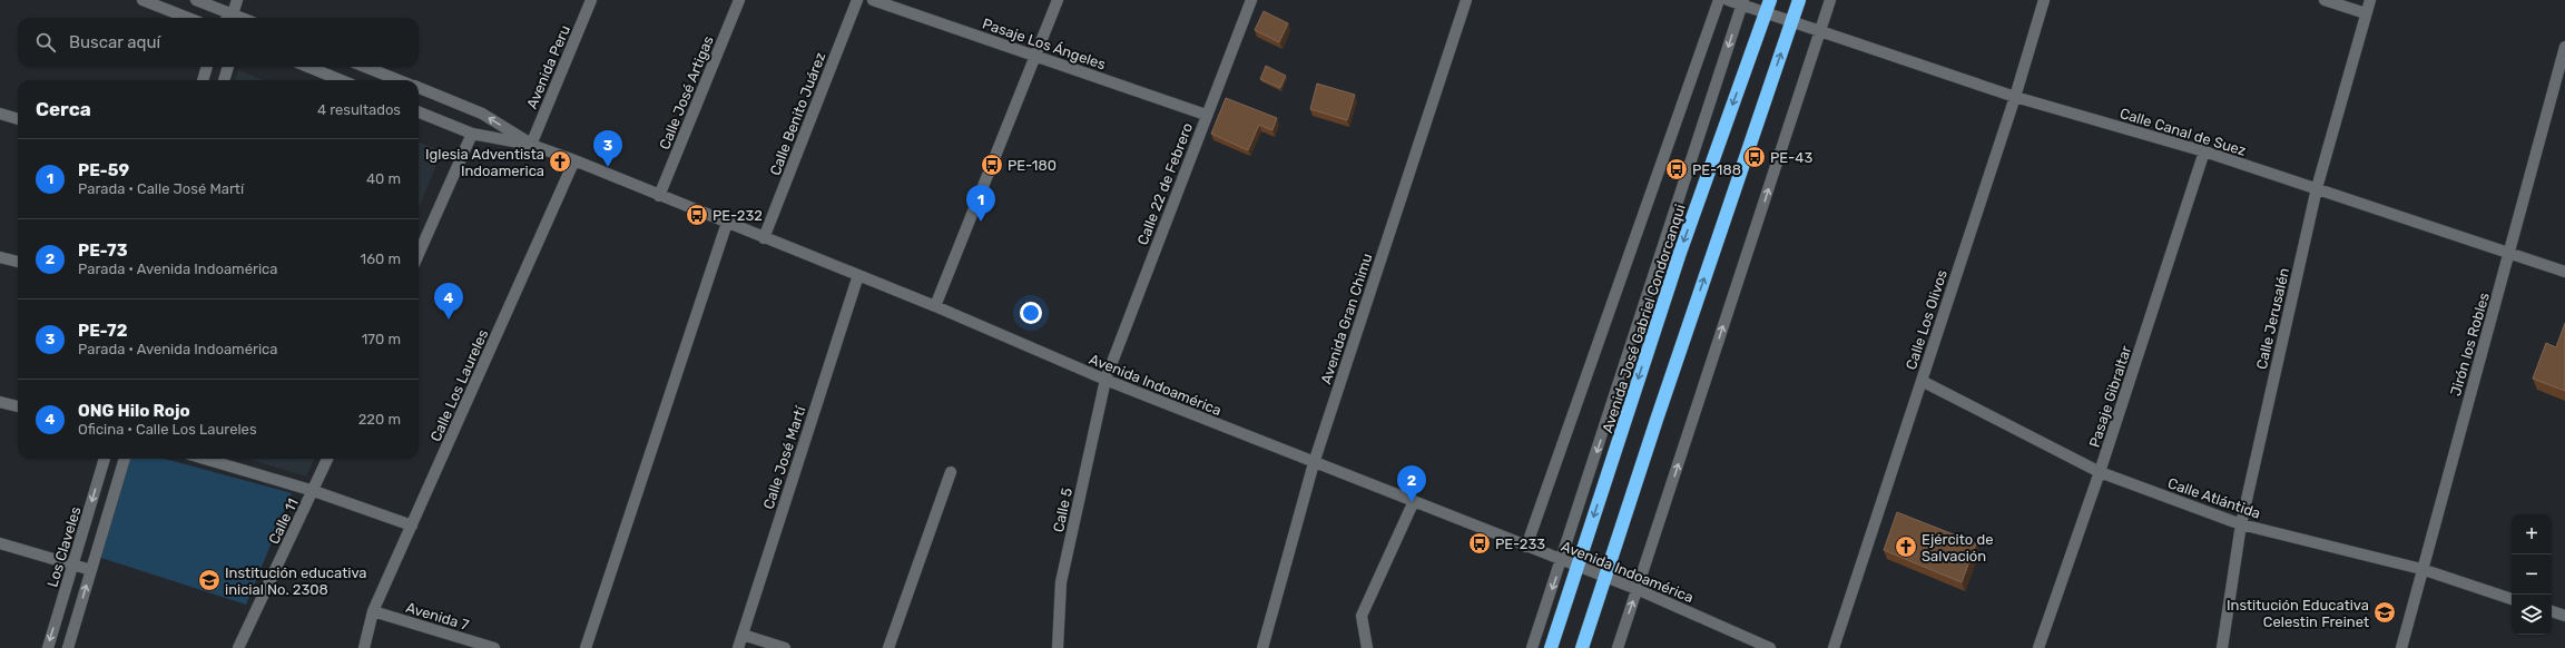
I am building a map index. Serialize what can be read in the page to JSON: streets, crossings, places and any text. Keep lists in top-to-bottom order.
{
  "streets": {
    "highway": ["Avenida José Gabriel Condorcanqui"],
    "street": [
      "Pasaje Los Ángeles",
      "Avenida Peru",
      "Calle José Artigas",
      "Calle Benito Juárez",
      "Calle Canal de Suez",
      "Calle 22 de Febrero",
      "Avenida Gran Chimu",
      "Calle Jerusalén",
      "Calle Los Olivos",
      "Jirón los Robles",
      "Avenida Indoamérica",
      "Calle Los Laureles",
      "Pasaje Gibraltar",
      "Calle José Martí",
      "Calle Atlántida",
      "Calle 5",
      "Calle 11",
      "Los Claveles",
      "Avenida 7"
    ]
  },
  "crossings": [
    ["Pasaje Los Ángeles", "Calle 22 de Febrero"],
    ["Avenida Peru", "Avenida Indoamérica"],
    ["Calle José Artigas", "Avenida Indoamérica"],
    ["Calle Benito Juárez", "Avenida Indoamérica"],
    ["Calle Canal de Suez", "Avenida José Gabriel Condorcanqui"],
    ["Calle Canal de Suez", "Calle Jerusalén"],
    ["Calle Canal de Suez", "Calle Los Olivos"],
    ["Calle Canal de Suez", "Jirón los Robles"],
    ["Calle Canal de Suez", "Pasaje Gibraltar"],
    ["Calle 22 de Febrero", "Avenida Indoamérica"],
    ["Calle 22 de Febrero", "Calle 5"],
    ["Avenida Gran Chimu", "Avenida Indoamérica"],
    ["Avenida José Gabriel Condorcanqui", "Avenida Indoamérica"],
    ["Calle Jerusalén", "Calle Atlántida"],
    ["Calle Los Olivos", "Calle Atlántida"],
    ["Jirón los Robles", "Calle Atlántida"],
    ["Avenida Indoamérica", "Calle Los Laureles"],
    ["Avenida Indoamérica", "Calle José Martí"],
    ["Avenida Indoamérica", "Calle 5"],
    ["Calle Los Laureles", "Avenida 7"],
    ["Pasaje Gibraltar", "Calle Atlántida"]
  ],
  "places": {
    "bus stop": [
      "PE-43",
      "PE-180",
      "PE-188",
      "PE-232",
      "PE-233"
    ],
    "church": ["Iglesia Adventista Indoamerica", "Ejército de Salvación"],
    "school or university": ["Institución educativa inicial No. 2308", "Institución Educativa Celestin Freinet"]
  },
  "page": {
    "search": "Buscar aquí",
    "heading": ["Cerca", "4 resultados"],
    "pins": [
      "3",
      "1",
      "4",
      "2"
    ],
    "list": [
      {
        "mark": "1",
        "name": "PE-59",
        "note": "Parada · Calle José Martí",
        "value": "40 m"
      },
      {
        "mark": "2",
        "name": "PE-73",
        "note": "Parada · Avenida Indoamérica",
        "value": "160 m"
      },
      {
        "mark": "3",
        "name": "PE-72",
        "note": "Parada · Avenida Indoamérica",
        "value": "170 m"
      },
      {
        "mark": "4",
        "name": "ONG Hilo Rojo",
        "note": "Oficina · Calle Los Laureles",
        "value": "220 m"
      }
    ],
    "map_buttons": ["+", "−"]
  }
}
